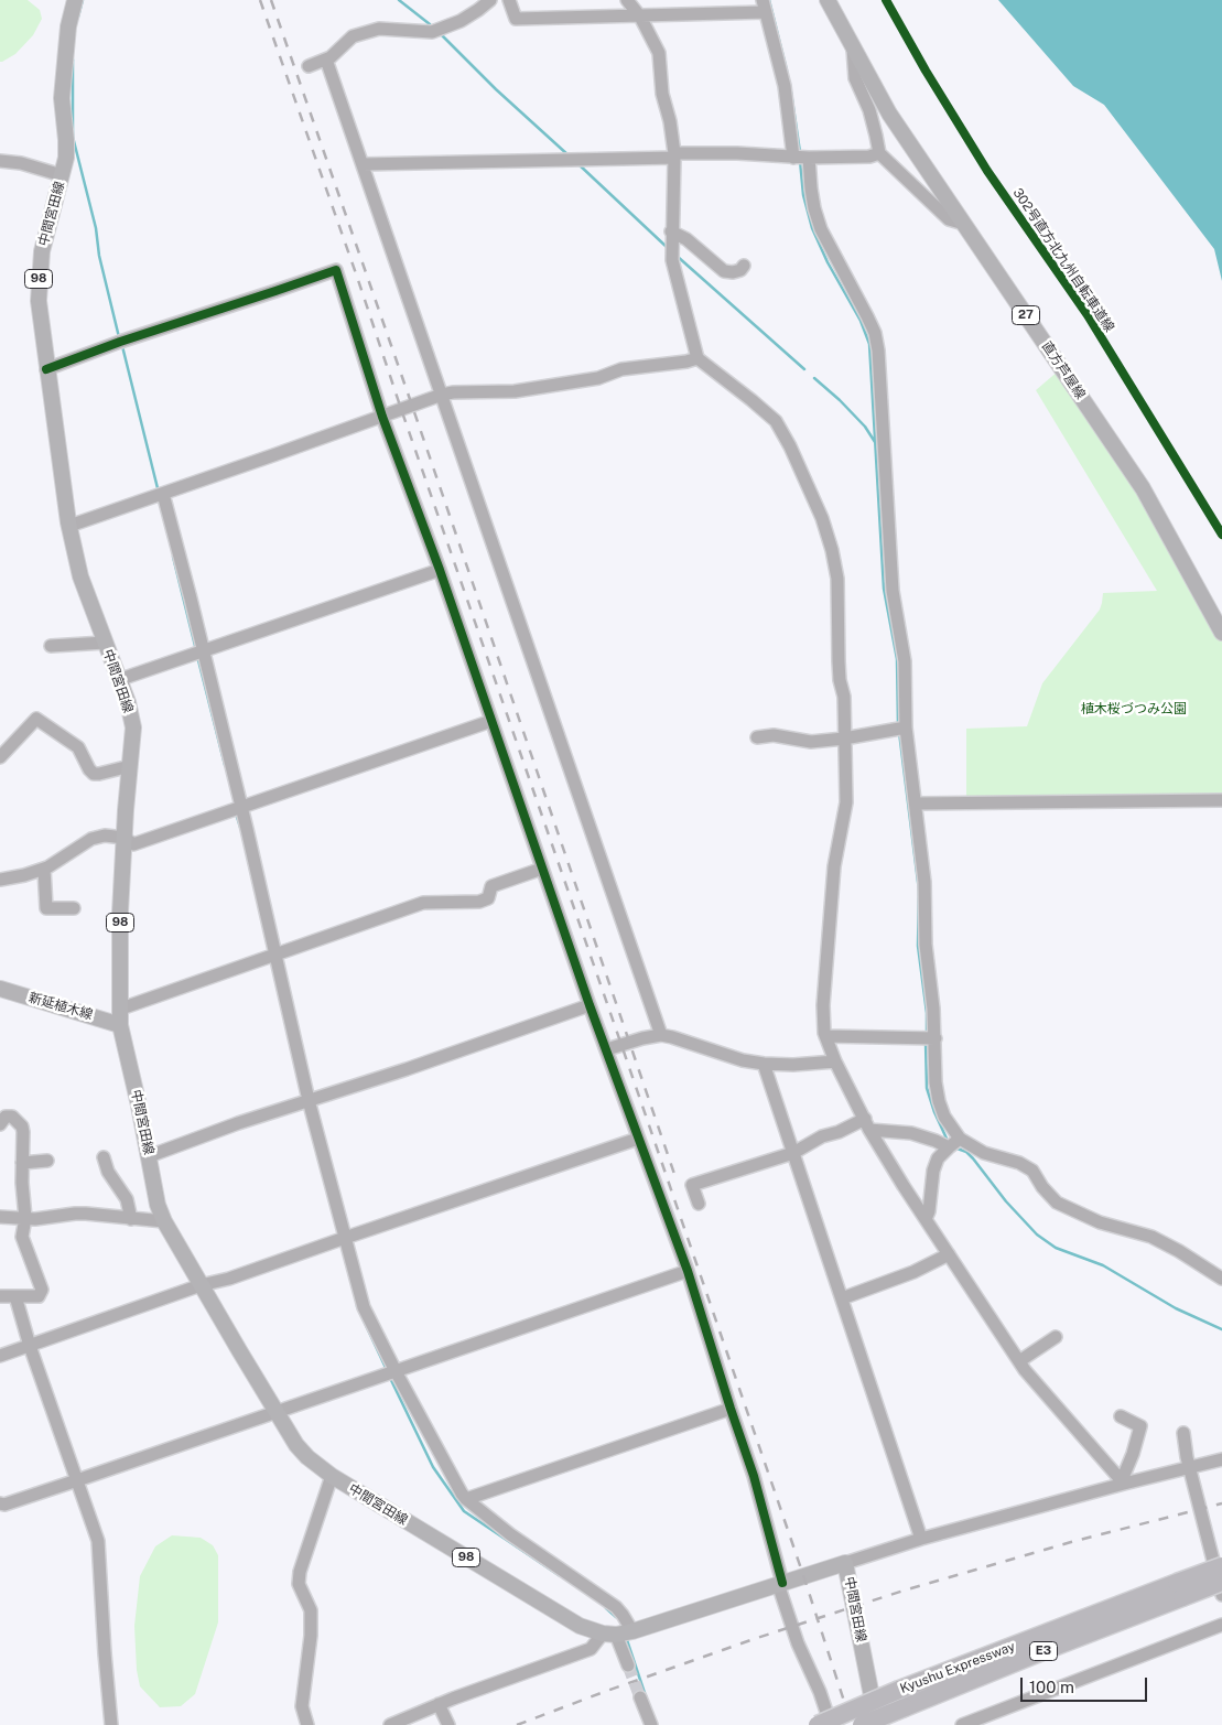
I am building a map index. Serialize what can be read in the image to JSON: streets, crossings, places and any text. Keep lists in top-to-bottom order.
{
  "streets": {
    "highway": ["E3", "Kyushu Expressway"],
    "main road": [
      "中間宮田線",
      "98",
      "27",
      "直方芦屋線",
      "新延植木線"
    ],
    "cycle path": ["302号直方北九州自転車道線"]
  },
  "crossings": [
    ["中間宮田線", "新延植木線"]
  ],
  "parks": ["植木桜づつみ公園"],
  "scale_bar": "100 m"
}
